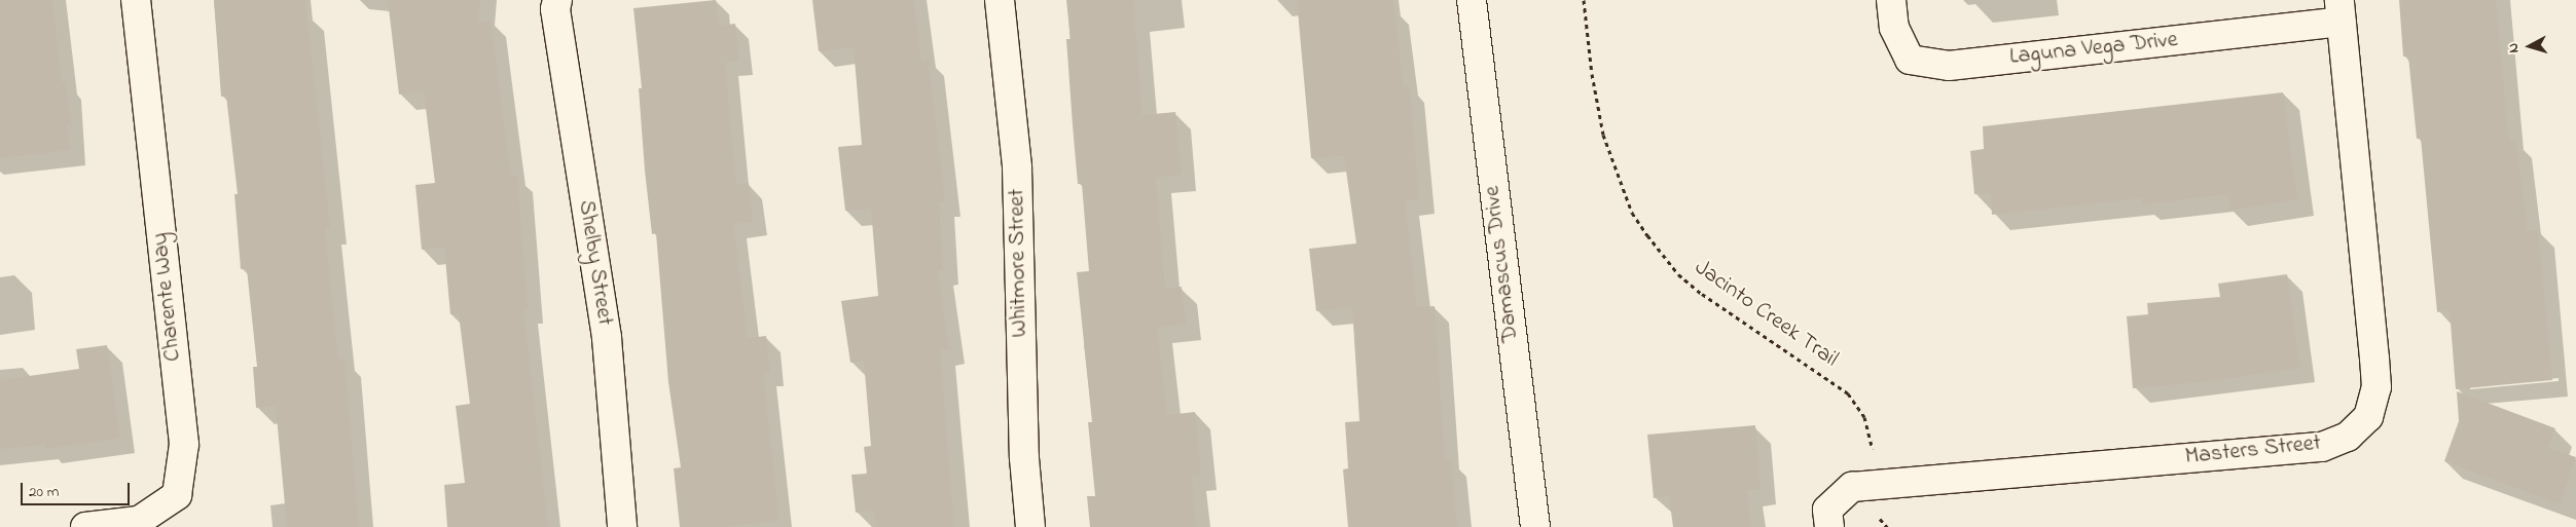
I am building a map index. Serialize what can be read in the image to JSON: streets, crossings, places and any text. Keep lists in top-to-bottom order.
{
  "streets": {
    "street": [
      "Laguna Vega Drive",
      "Shelby Street",
      "Whitmore Street",
      "Damascus Drive",
      "Charente Way",
      "Masters Street"
    ],
    "path": ["Jacinto Creek Trail"]
  },
  "crossings": [
    ["Laguna Vega Drive", "Masters Street"]
  ],
  "scale_bar": "20 m",
  "north": "left"
}
